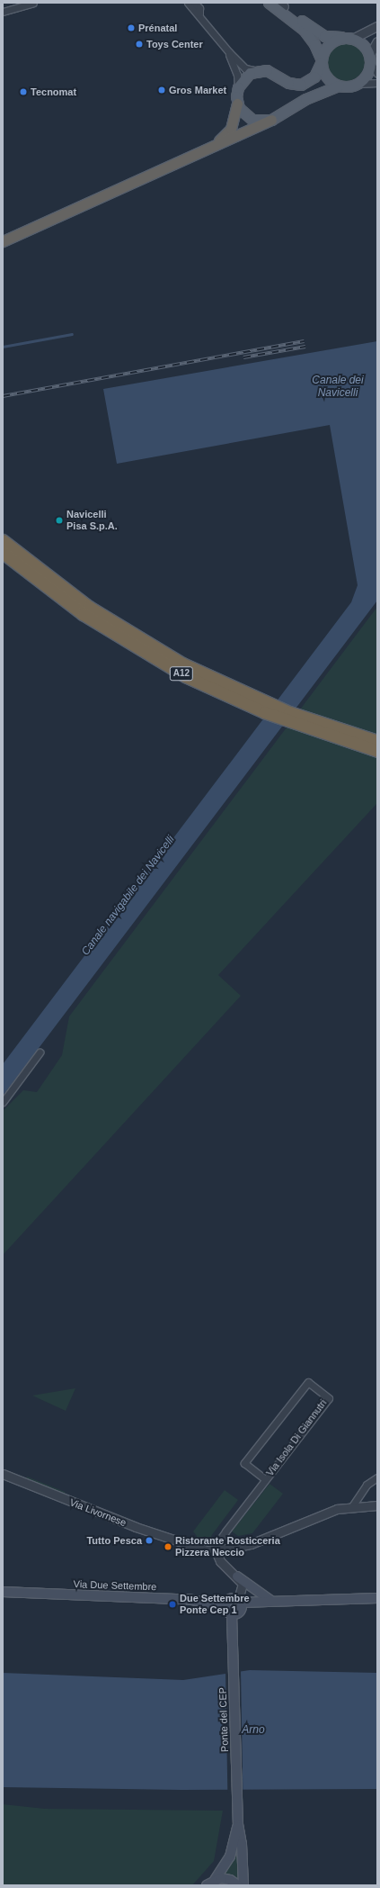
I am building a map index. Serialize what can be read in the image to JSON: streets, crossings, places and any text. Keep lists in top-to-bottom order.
{
  "streets": {
    "highway": ["A12"],
    "main road": ["Via Due Settembre", "Ponte del CEP"],
    "street": ["Via Isola Di Giannutri", "Via Livornese"]
  },
  "crossings": [
    ["Via Isola Di Giannutri", "Via Livornese"]
  ],
  "water": ["Canale dei Navicelli", "Canale navigabile dei Navicelli", "Arno"],
  "places": [
    "Prénatal",
    "Toys Center",
    "Gros Market",
    "Tecnomat",
    "Navicelli Pisa S.p.A.",
    "Tutto Pesca",
    "Ristorante Rosticceria Pizzera Neccio",
    "Due Settembre Ponte Cep 1"
  ]
}
